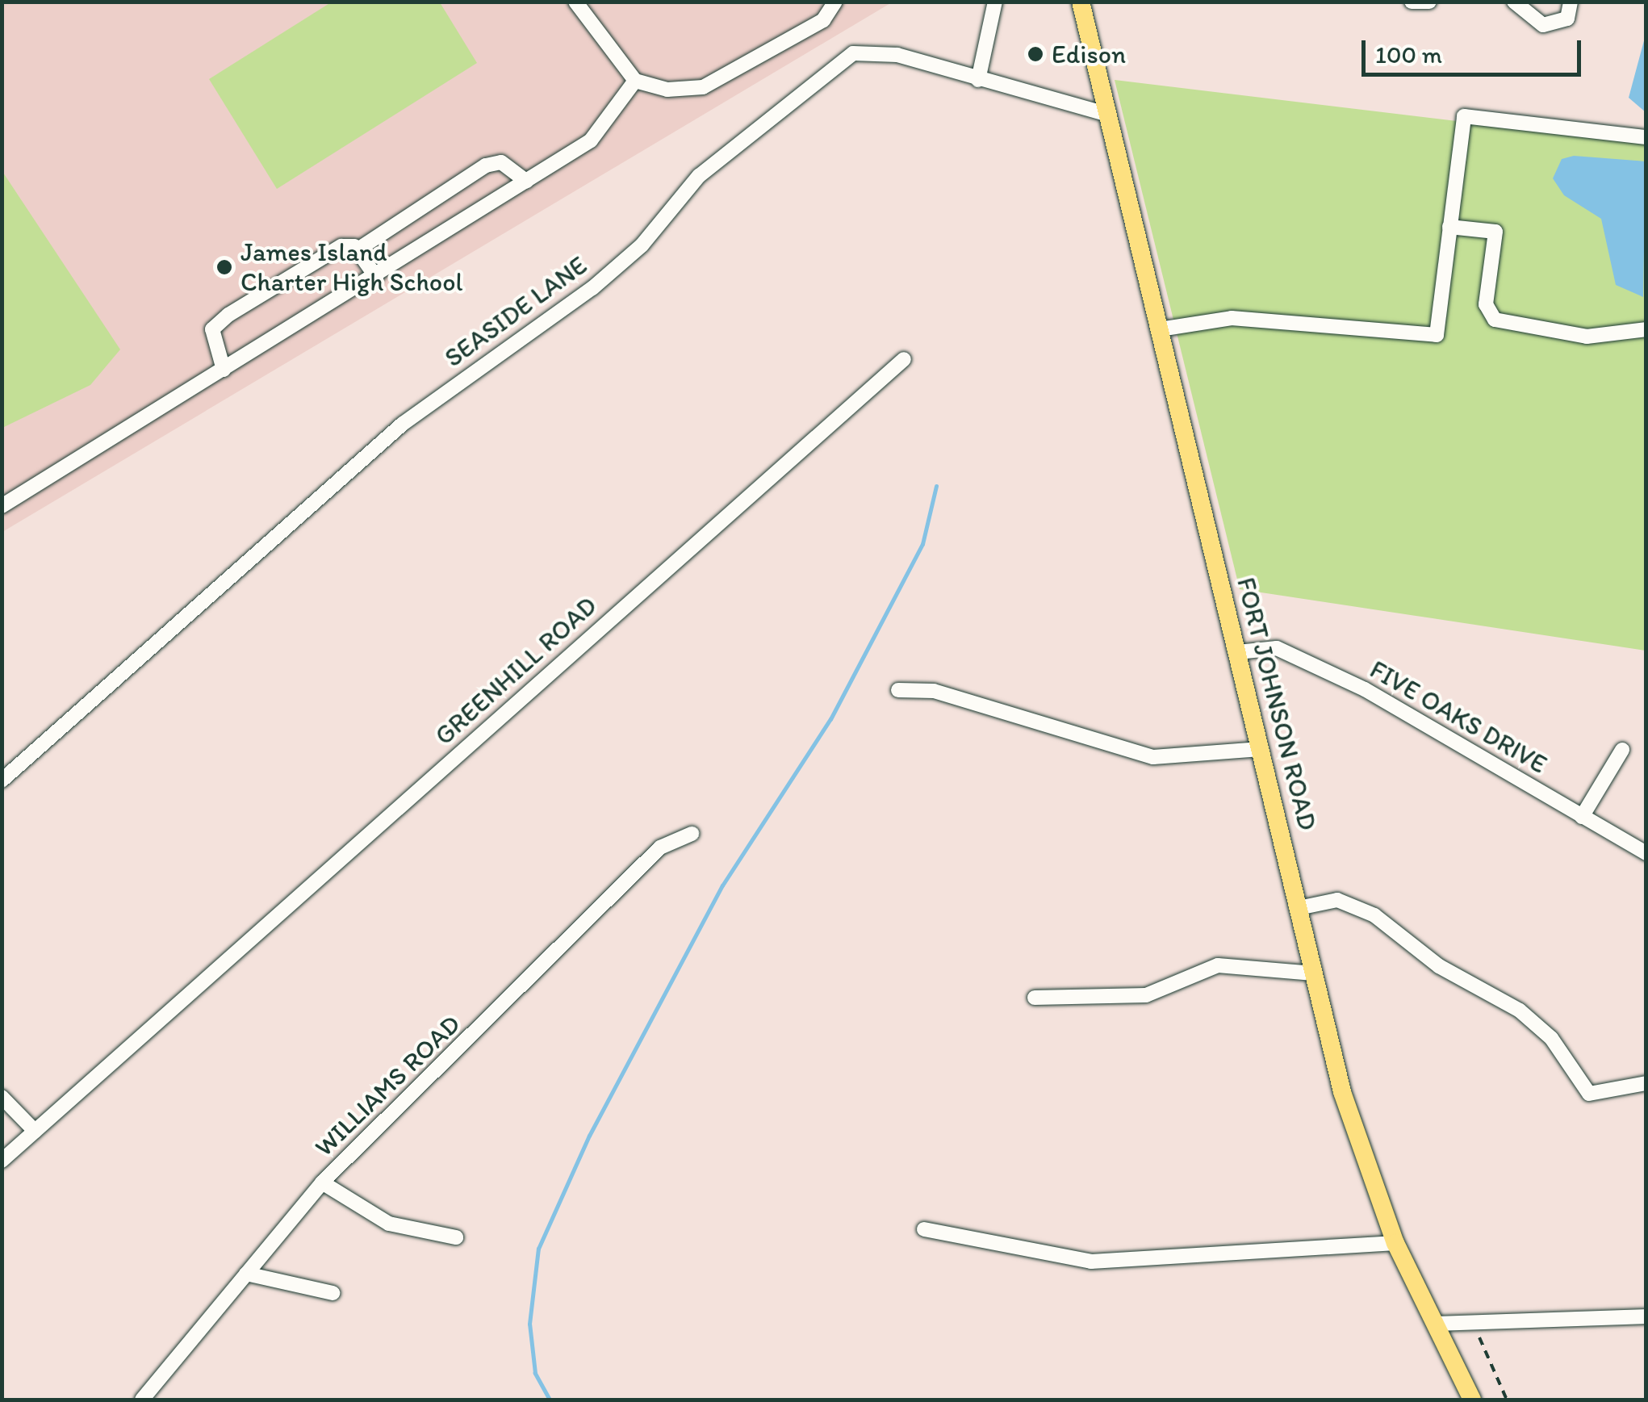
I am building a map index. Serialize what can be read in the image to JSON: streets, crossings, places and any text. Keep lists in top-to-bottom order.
{
  "streets": {
    "main road": ["FORT JOHNSON ROAD"],
    "street": [
      "SEASIDE LANE",
      "GREENHILL ROAD",
      "FIVE OAKS DRIVE",
      "WILLIAMS ROAD"
    ]
  },
  "crossings": [
    ["SEASIDE LANE", "FORT JOHNSON ROAD"],
    ["FORT JOHNSON ROAD", "FIVE OAKS DRIVE"]
  ],
  "places": ["Edison", "James Island Charter High School"],
  "scale_bar": "100 m"
}
